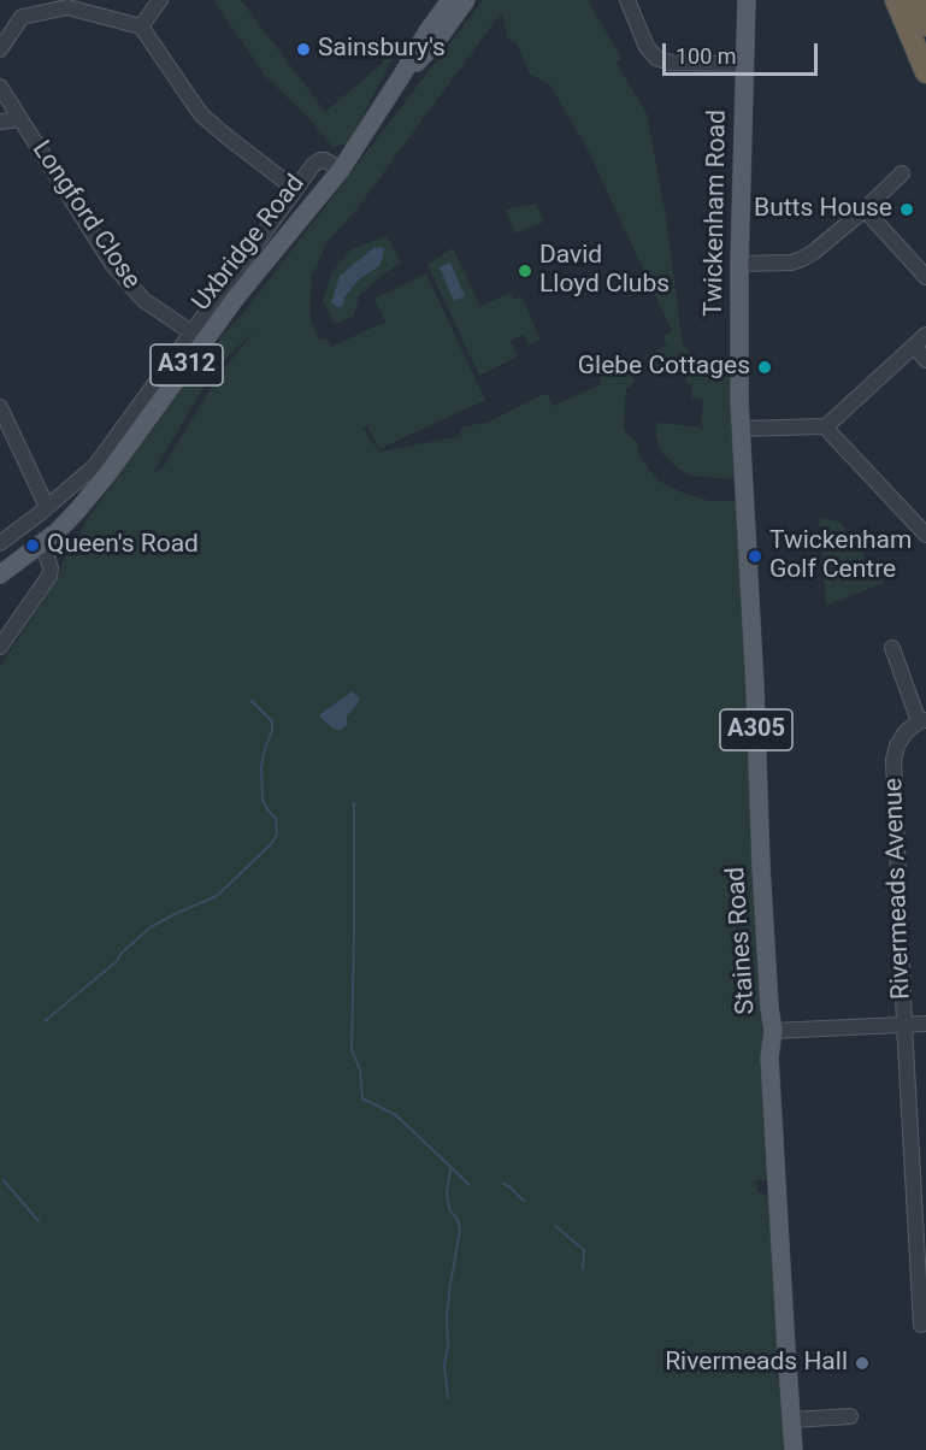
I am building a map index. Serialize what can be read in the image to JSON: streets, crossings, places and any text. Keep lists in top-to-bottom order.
{
  "streets": {
    "main road": [
      "Twickenham Road",
      "Uxbridge Road",
      "A312",
      "A305",
      "Staines Road"
    ],
    "street": ["Longford Close", "Rivermeads Avenue"]
  },
  "crossings": [
    ["Twickenham Road", "Staines Road"],
    ["Longford Close", "Uxbridge Road"]
  ],
  "places": [
    "Sainsbury's",
    "Butts House",
    "David Lloyd Clubs",
    "Glebe Cottages",
    "Queen's Road",
    "Twickenham Golf Centre",
    "Rivermeads Hall"
  ],
  "scale_bar": "100 m"
}
